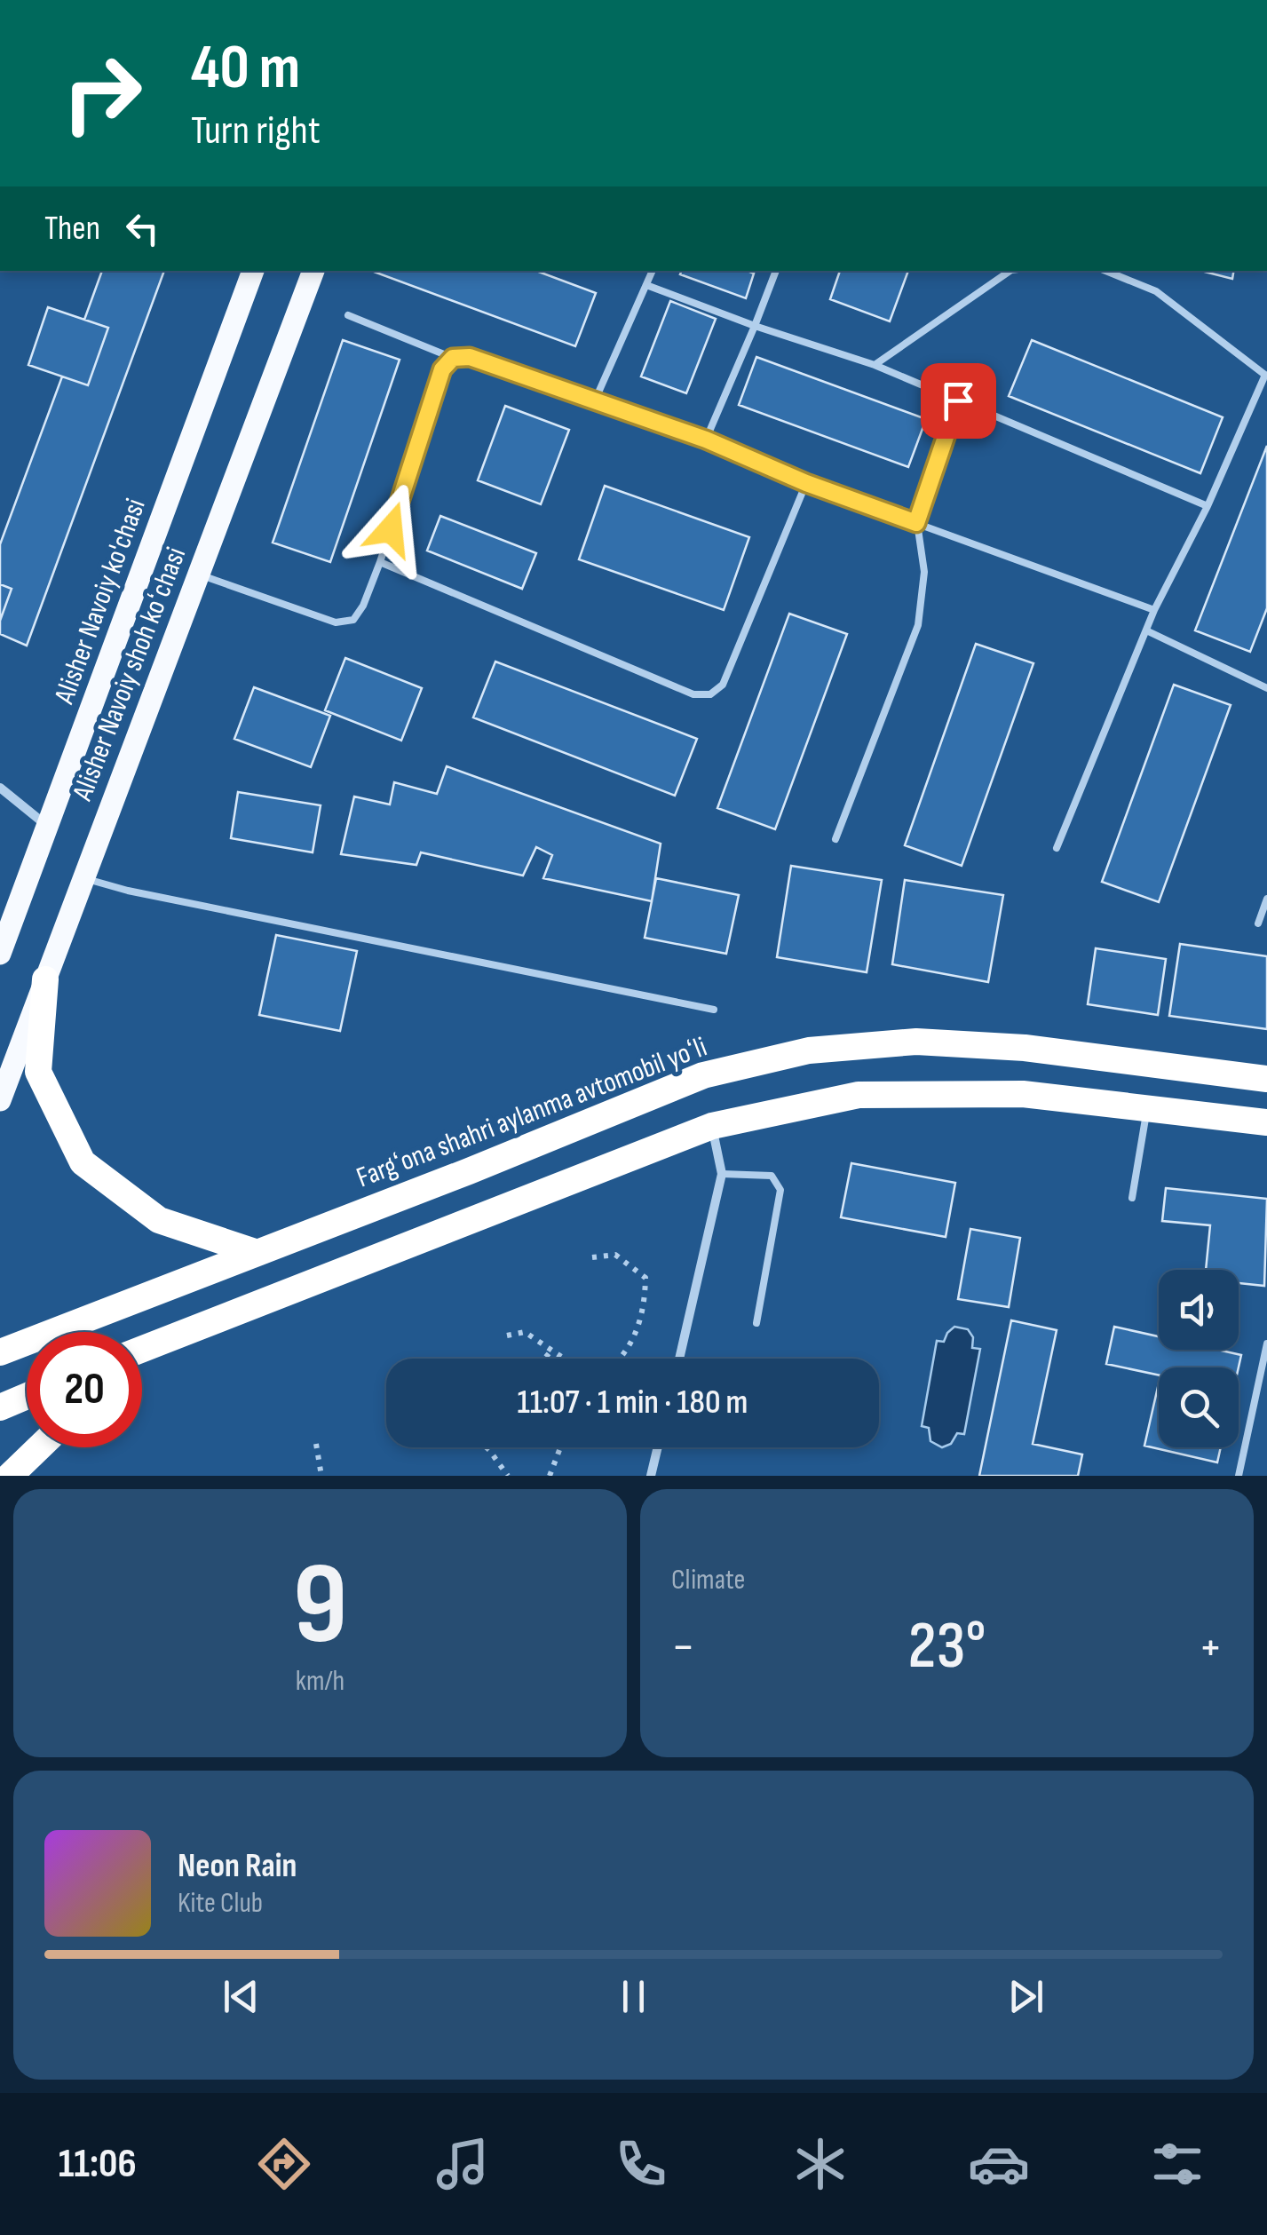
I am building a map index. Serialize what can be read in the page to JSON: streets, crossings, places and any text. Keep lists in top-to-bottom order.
{
  "streets": {
    "highway": ["Fargʻona shahri aylanma avtomobil yoʻli"],
    "main road": ["Alisher Navoiy ko'chasi", "Alisher Navoiy shoh koʻchasi"]
  },
  "page": {
    "turn": ["40 m", "Turn right"],
    "then": "Then",
    "limit": "20",
    "trip": "11:07 · 1 min · 180 m",
    "tile": [
      ["9", "km/h"],
      "Climate"
    ],
    "heat": ["−", "23°", "+"],
    "song": ["Neon Rain", "Kite Club"],
    "tabs": "11:06"
  }
}
